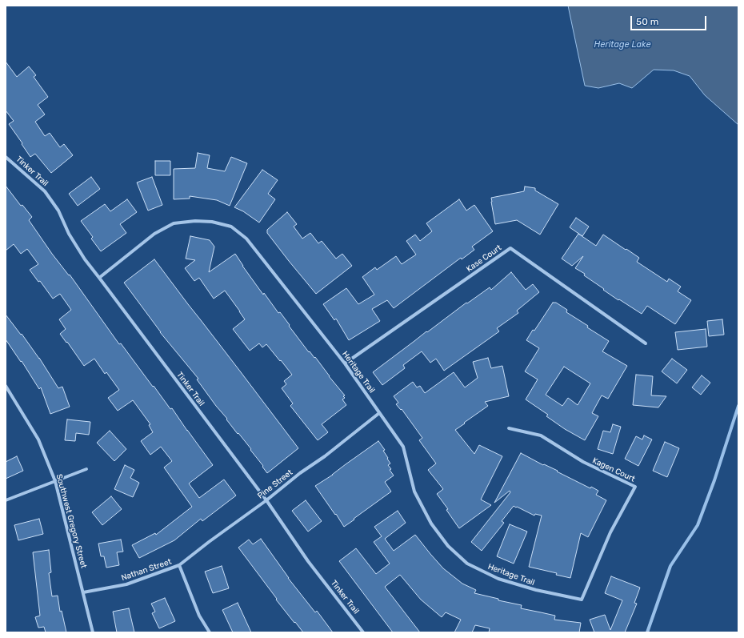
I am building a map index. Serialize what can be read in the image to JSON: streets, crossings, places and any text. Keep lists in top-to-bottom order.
{
  "streets": {
    "street": [
      "Tinker Trail",
      "Kase Court",
      "Heritage Trail",
      "Kagen Court",
      "Pine Street",
      "Southwest Gregory Street",
      "Nathan Street"
    ]
  },
  "crossings": [
    ["Tinker Trail", "Heritage Trail"],
    ["Tinker Trail", "Pine Street"],
    ["Kase Court", "Heritage Trail"],
    ["Heritage Trail", "Kagen Court"],
    ["Heritage Trail", "Pine Street"],
    ["Pine Street", "Nathan Street"],
    ["Southwest Gregory Street", "Nathan Street"]
  ],
  "water": ["Heritage Lake"],
  "scale_bar": "50 m"
}
